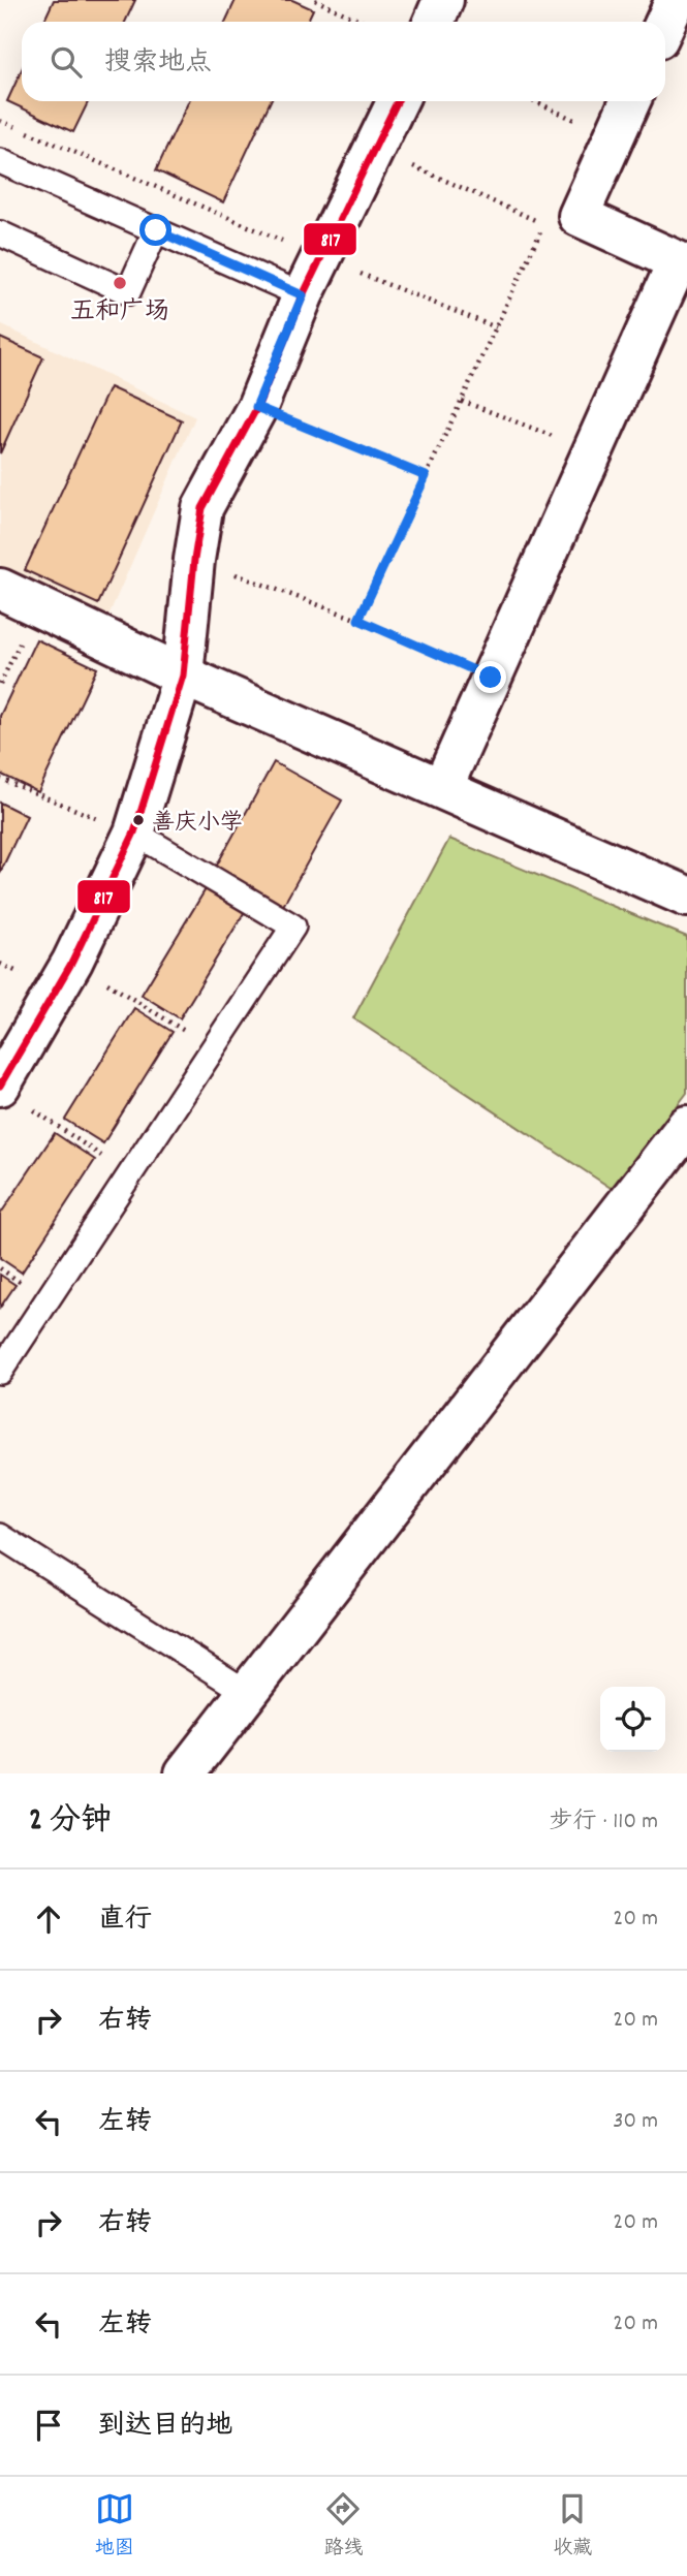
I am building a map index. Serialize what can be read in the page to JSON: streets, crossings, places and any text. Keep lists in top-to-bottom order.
{
  "places": ["五和广场", "善庆小学"],
  "lines": ["transit line 817"],
  "page": {
    "search": "搜索地点",
    "heading": ["2 分钟", "步行 · 110 m"],
    "list": [
      ["直行", "20 m"],
      ["右转", "20 m"],
      ["左转", "30 m"],
      ["右转", "20 m"],
      ["左转", "20 m"],
      "到达目的地"
    ],
    "nav": ["地图", "路线", "收藏"]
  }
}
